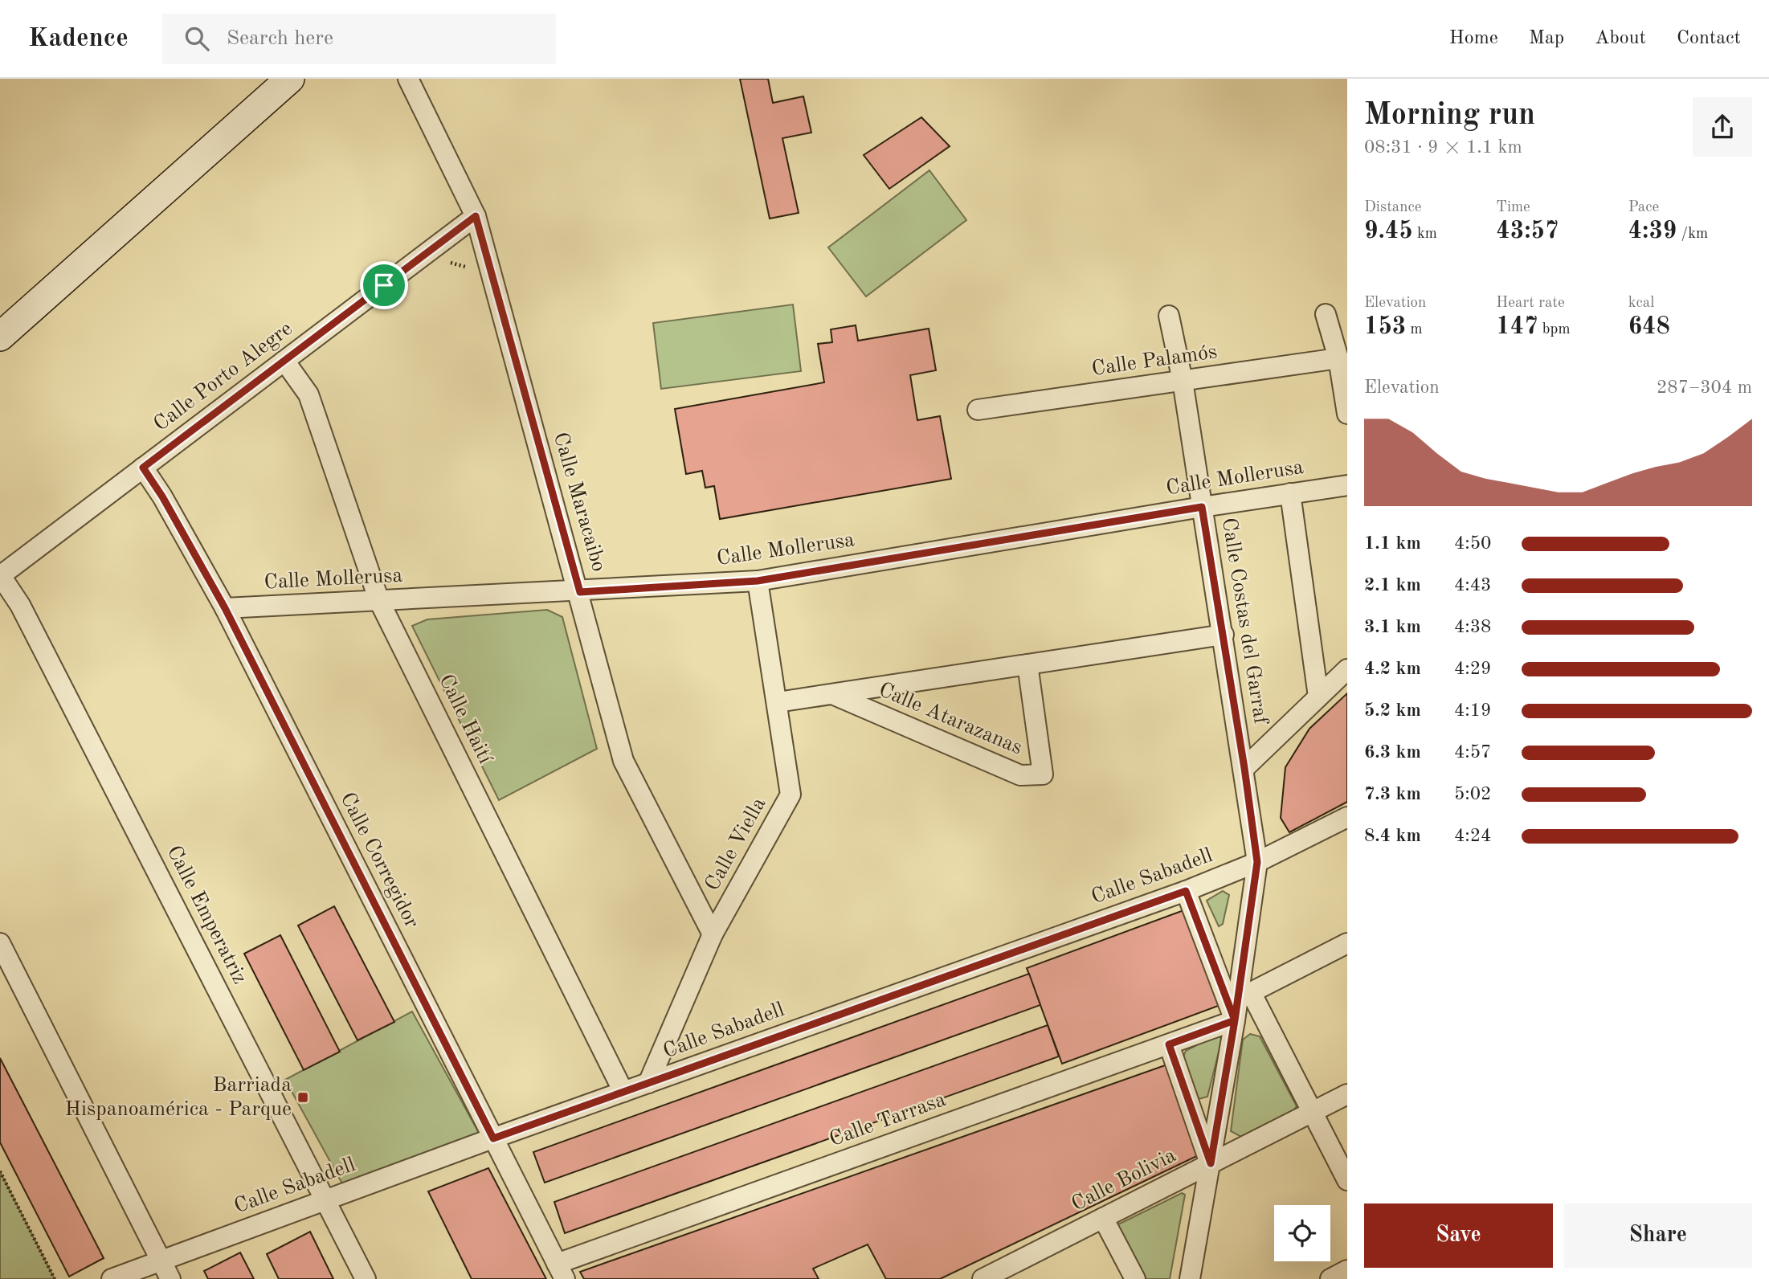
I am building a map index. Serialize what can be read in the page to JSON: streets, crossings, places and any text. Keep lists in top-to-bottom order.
{
  "streets": {
    "street": [
      "Calle Palamós",
      "Calle Porto Alegre",
      "Calle Mollerusa",
      "Calle Maracaibo",
      "Calle Costas del Garraf",
      "Calle Haití",
      "Calle Atarazanas",
      "Calle Viella",
      "Calle Corregidor",
      "Calle Sabadell",
      "Calle Emperatriz",
      "Calle Tarrasa",
      "Calle Bolivia"
    ]
  },
  "crossings": [
    ["Calle Palamós", "Calle Costas del Garraf"],
    ["Calle Porto Alegre", "Calle Maracaibo"],
    ["Calle Porto Alegre", "Calle Haití"],
    ["Calle Porto Alegre", "Calle Corregidor"],
    ["Calle Porto Alegre", "Calle Emperatriz"],
    ["Calle Mollerusa", "Calle Maracaibo"],
    ["Calle Mollerusa", "Calle Costas del Garraf"],
    ["Calle Mollerusa", "Calle Haití"],
    ["Calle Mollerusa", "Calle Viella"],
    ["Calle Mollerusa", "Calle Corregidor"],
    ["Calle Maracaibo", "Calle Viella"],
    ["Calle Costas del Garraf", "Calle Atarazanas"],
    ["Calle Costas del Garraf", "Calle Sabadell"],
    ["Calle Costas del Garraf", "Calle Tarrasa"],
    ["Calle Costas del Garraf", "Calle Bolivia"],
    ["Calle Haití", "Calle Sabadell"],
    ["Calle Atarazanas", "Calle Viella"],
    ["Calle Viella", "Calle Sabadell"],
    ["Calle Corregidor", "Calle Sabadell"],
    ["Calle Corregidor", "Calle Tarrasa"],
    ["Calle Sabadell", "Calle Emperatriz"]
  ],
  "places": {
    "transit": ["Barriada Hispanoamérica - Parque"]
  },
  "page": {
    "header": "Kadence",
    "search": "Search here",
    "nav": [
      "Home",
      "Map",
      "About",
      "Contact"
    ],
    "heading": ["Morning run", "08:31 · 9 × 1.1 km"],
    "stats": [
      ["Distance", "9.45 km"],
      ["Time", "43:57"],
      ["Pace", "4:39 /km"],
      ["Elevation", "153 m"],
      ["Heart rate", "147 bpm"],
      ["kcal", "648"]
    ],
    "chart": ["Elevation", "287–304 m"],
    "list": [
      {
        "name": "1.1 km",
        "note": "4:50"
      },
      {
        "name": "2.1 km",
        "note": "4:43"
      },
      {
        "name": "3.1 km",
        "note": "4:38"
      },
      {
        "name": "4.2 km",
        "note": "4:29"
      },
      {
        "name": "5.2 km",
        "note": "4:19"
      },
      {
        "name": "6.3 km",
        "note": "4:57"
      },
      {
        "name": "7.3 km",
        "note": "5:02"
      },
      {
        "name": "8.4 km",
        "note": "4:24"
      }
    ],
    "buttons": ["Save", "Share"]
  }
}
